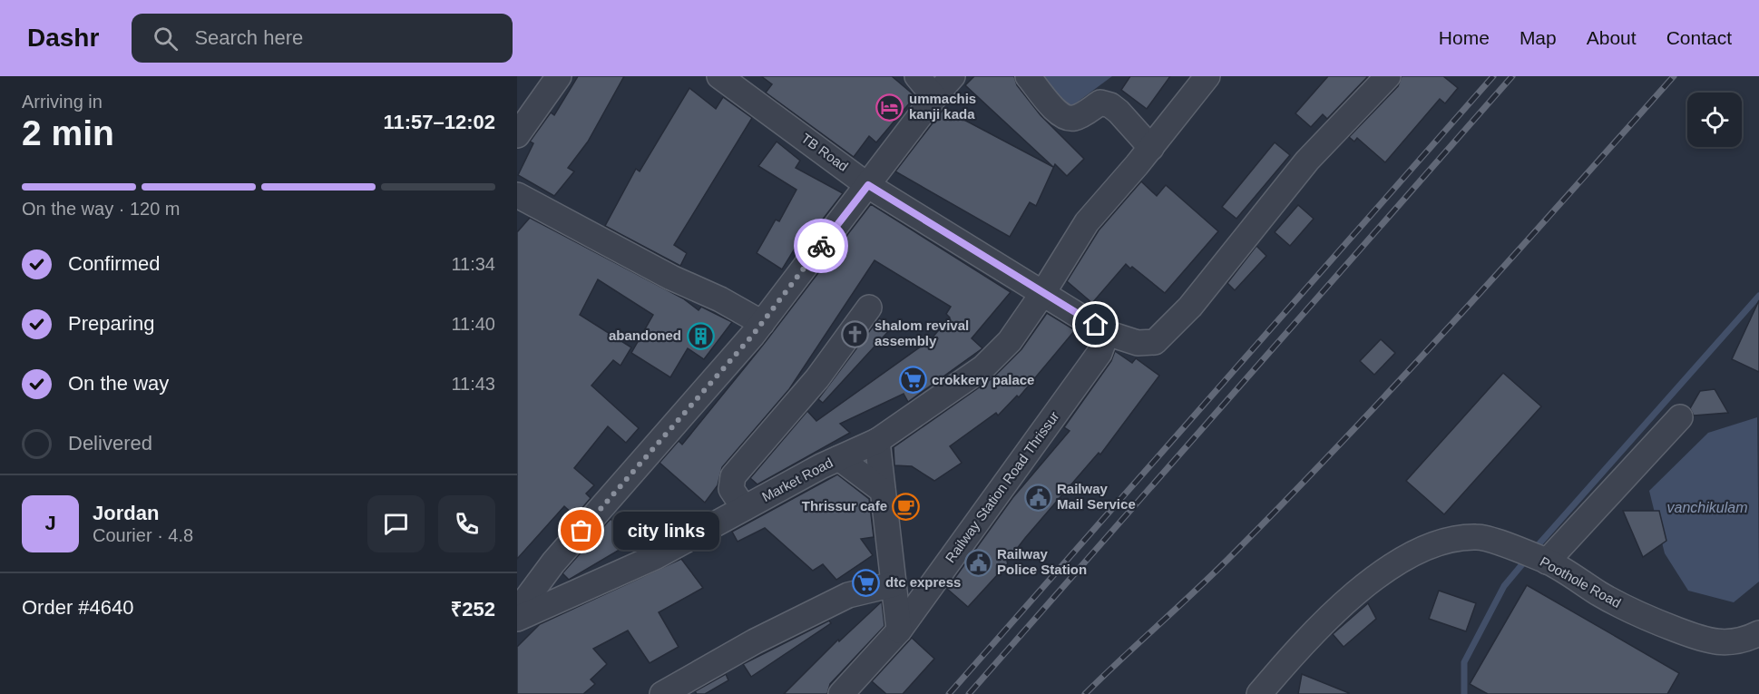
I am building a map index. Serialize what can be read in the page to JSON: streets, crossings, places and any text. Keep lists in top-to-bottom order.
{
  "streets": {
    "street": [
      "TB Road",
      "Market Road",
      "Railway Station Road Thrissur",
      "Poothole Road"
    ]
  },
  "crossings": [
    ["TB Road", "Market Road"]
  ],
  "water": ["vanchikulam"],
  "places": {
    "hotel": ["ummachis kanji kada"],
    "church": ["shalom revival assembly"],
    "building": ["abandoned"],
    "supermarket": ["crokkery palace", "dtc express"],
    "public building": ["Railway Mail Service", "Railway Police Station"],
    "cafe": ["Thrissur cafe"],
    "other": ["city links"]
  },
  "page": {
    "header": "Dashr",
    "search": "Search here",
    "nav": [
      "Home",
      "Map",
      "About",
      "Contact"
    ],
    "heading": ["2 min", "Arriving in", "11:57–12:02"],
    "panel": [
      "Jordan",
      "Courier · 4.8",
      "Order #4640",
      "₹252"
    ],
    "bar": "On the way · 120 m",
    "list": [
      ["Confirmed", "11:34"],
      ["Preparing", "11:40"],
      ["On the way", "11:43"],
      "Delivered"
    ],
    "round": "J",
    "bubble": "city links"
  }
}
